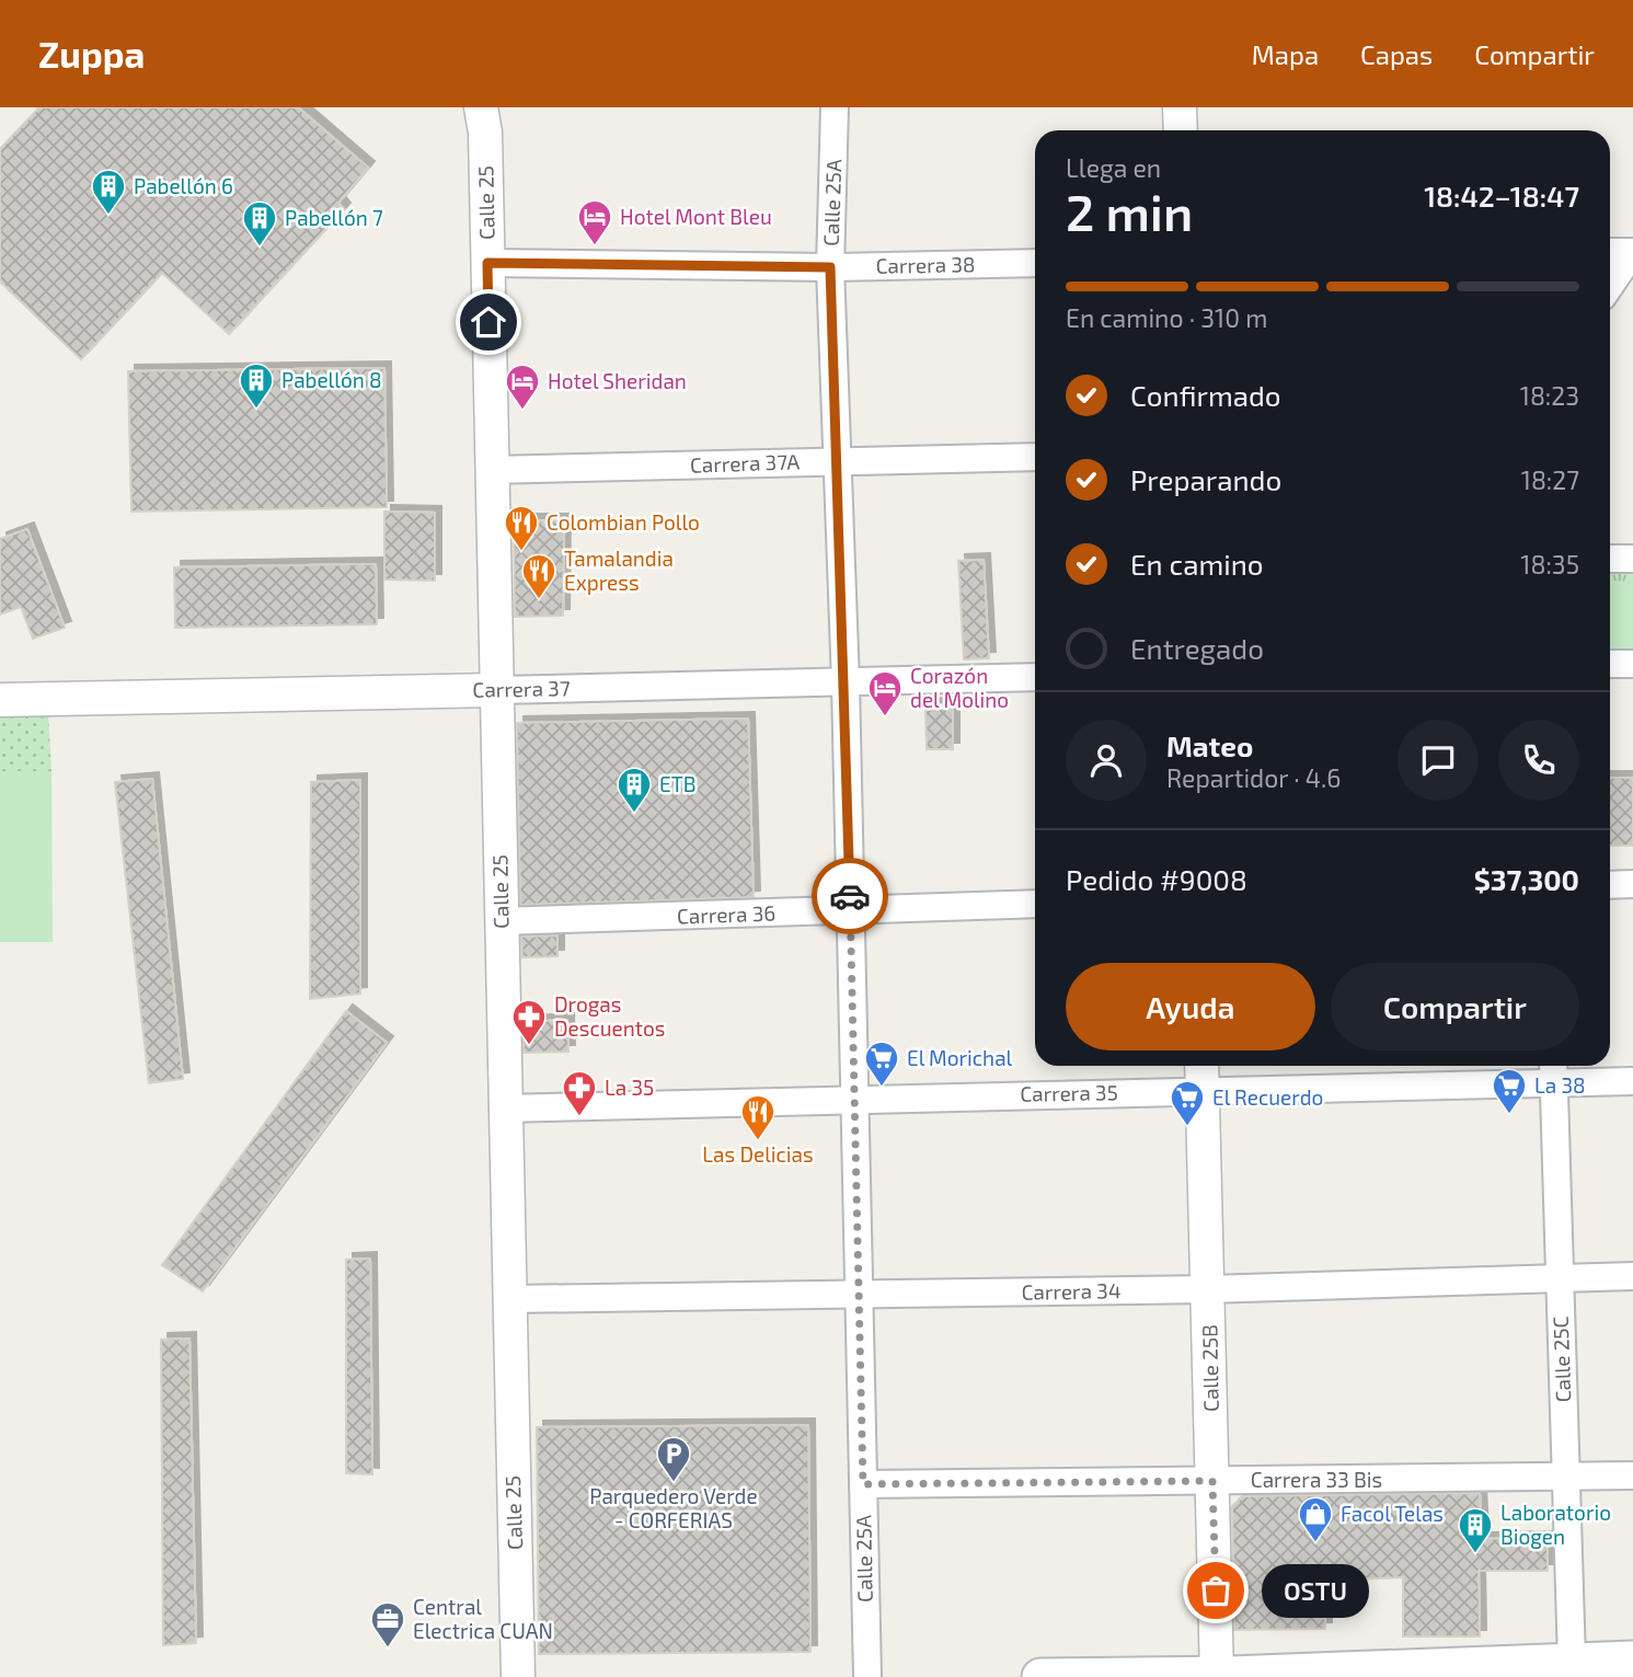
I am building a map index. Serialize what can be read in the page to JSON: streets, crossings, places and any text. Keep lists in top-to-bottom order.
{
  "streets": {
    "street": [
      "Calle 25",
      "Calle 25A",
      "Carrera 38",
      "Carrera 37A",
      "Carrera 37",
      "Carrera 36",
      "Carrera 35",
      "Carrera 34",
      "Calle 25C",
      "Calle 25B",
      "Carrera 33 Bis"
    ]
  },
  "crossings": [
    ["Calle 25", "Carrera 38"],
    ["Calle 25", "Carrera 37A"],
    ["Calle 25", "Carrera 37"],
    ["Calle 25", "Carrera 36"],
    ["Calle 25", "Carrera 35"],
    ["Calle 25", "Carrera 34"],
    ["Calle 25A", "Carrera 38"],
    ["Calle 25A", "Carrera 37A"],
    ["Calle 25A", "Carrera 37"],
    ["Calle 25A", "Carrera 36"],
    ["Calle 25A", "Carrera 35"],
    ["Calle 25A", "Carrera 34"],
    ["Calle 25A", "Carrera 33 Bis"],
    ["Carrera 35", "Calle 25C"],
    ["Carrera 35", "Calle 25B"],
    ["Carrera 34", "Calle 25C"],
    ["Carrera 34", "Calle 25B"],
    ["Calle 25C", "Carrera 33 Bis"],
    ["Calle 25B", "Carrera 33 Bis"]
  ],
  "places": {
    "building": [
      "Pabellón 6",
      "Pabellón 7",
      "Pabellón 8",
      "ETB",
      "Laboratorio Biogen"
    ],
    "hotel": ["Hotel Mont Bleu", "Hotel Sheridan", "Corazón del Molino"],
    "restaurant": ["Colombian Pollo", "Tamalandia Express", "Las Delicias"],
    "pharmacy": ["Drogas Descuentos", "La 35"],
    "supermarket": ["El Morichal", "La 38", "El Recuerdo"],
    "parking": ["Parquedero Verde - CORFERIAS"],
    "shop": ["Facol Telas"],
    "other": ["OSTU"],
    "office": ["Central Electrica CUAN"]
  },
  "page": {
    "header": "Zuppa",
    "nav": ["Mapa", "Capas", "Compartir"],
    "heading": ["2 min", "Llega en", "18:42–18:47"],
    "panel": [
      "Mateo",
      "Repartidor · 4.6",
      "Pedido #9008",
      "$37,300"
    ],
    "bar": "En camino · 310 m",
    "list": [
      ["Confirmado", "18:23"],
      ["Preparando", "18:27"],
      ["En camino", "18:35"],
      "Entregado"
    ],
    "buttons": ["Ayuda", "Compartir"],
    "bubble": "OSTU"
  }
}
